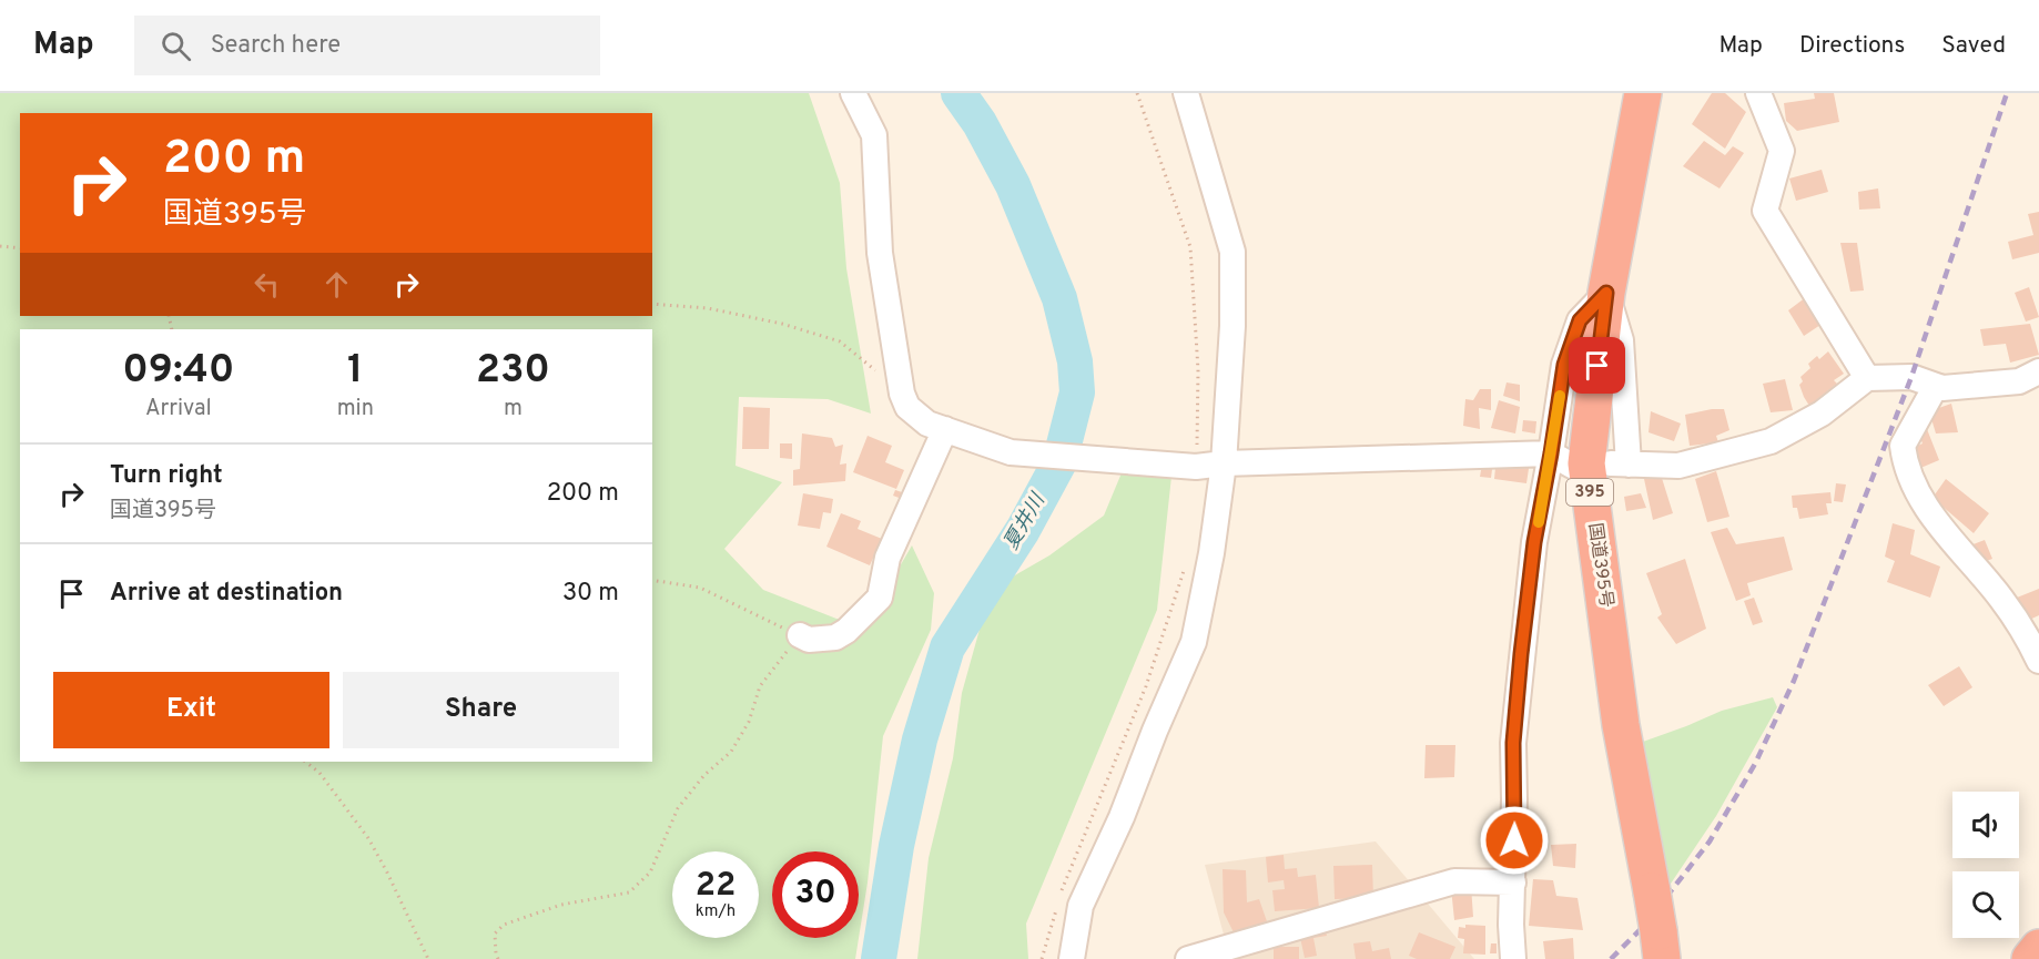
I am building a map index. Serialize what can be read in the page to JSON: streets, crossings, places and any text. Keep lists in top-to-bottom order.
{
  "streets": {
    "highway": ["395", "国道395号"]
  },
  "water": ["夏井川"],
  "page": {
    "header": "Map",
    "search": "Search here",
    "nav": ["Map", "Directions", "Saved"],
    "turn": ["200 m", "国道395号"],
    "eta": [
      "09:40",
      "Arrival",
      "1",
      "min",
      "230",
      "m"
    ],
    "list": [
      {
        "name": "Turn right",
        "note": "国道395号",
        "value": "200 m"
      },
      {
        "name": "Arrive at destination",
        "value": "30 m"
      }
    ],
    "buttons": ["Exit", "Share"],
    "speed": "22 km/h",
    "limit": "30"
  }
}
